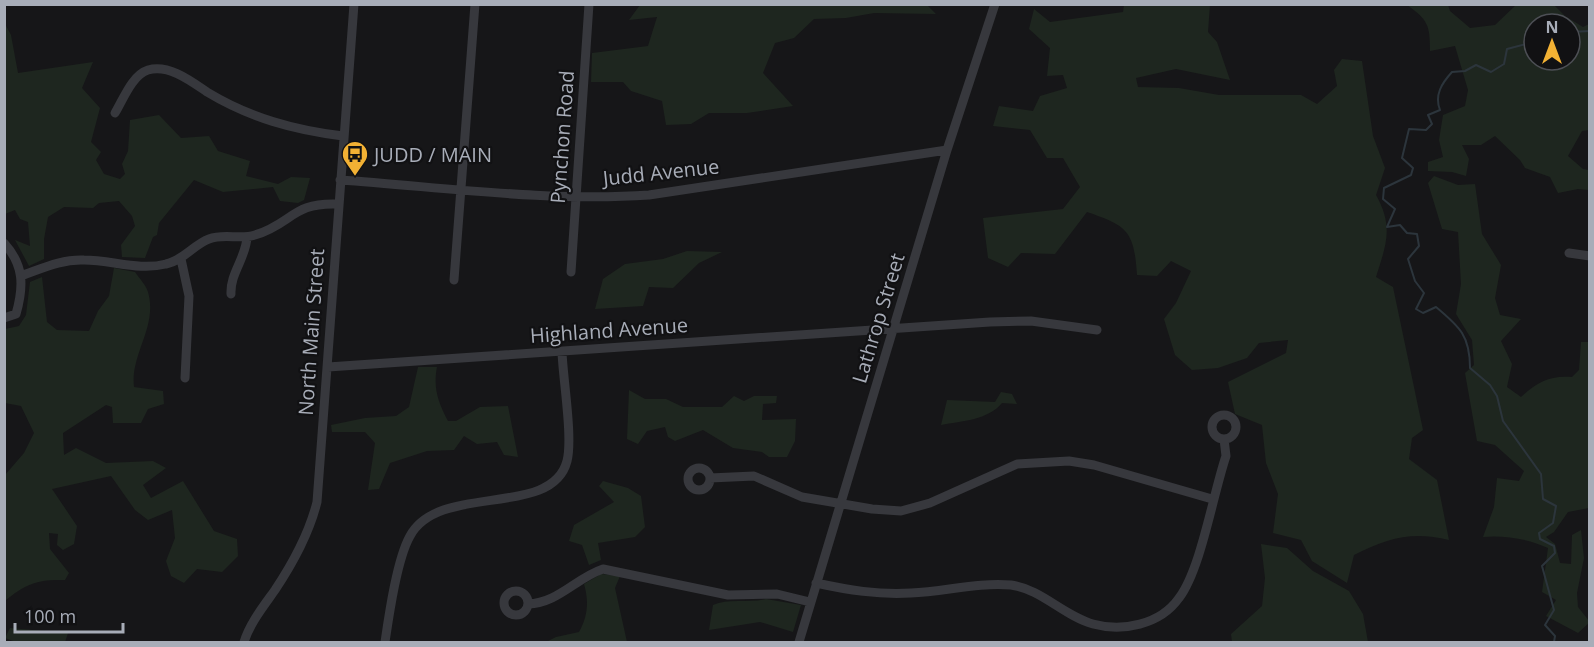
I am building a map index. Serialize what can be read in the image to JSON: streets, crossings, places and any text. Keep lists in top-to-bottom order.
{
  "streets": {
    "street": [
      "Pynchon Road",
      "Judd Avenue",
      "Lathrop Street",
      "Highland Avenue",
      "North Main Street"
    ]
  },
  "crossings": [
    ["Pynchon Road", "Judd Avenue"],
    ["Judd Avenue", "Lathrop Street"],
    ["Judd Avenue", "North Main Street"],
    ["Lathrop Street", "Highland Avenue"],
    ["Highland Avenue", "North Main Street"]
  ],
  "places": {
    "bus stop": ["JUDD / MAIN"]
  },
  "scale_bar": "100 m",
  "north": "top"
}
